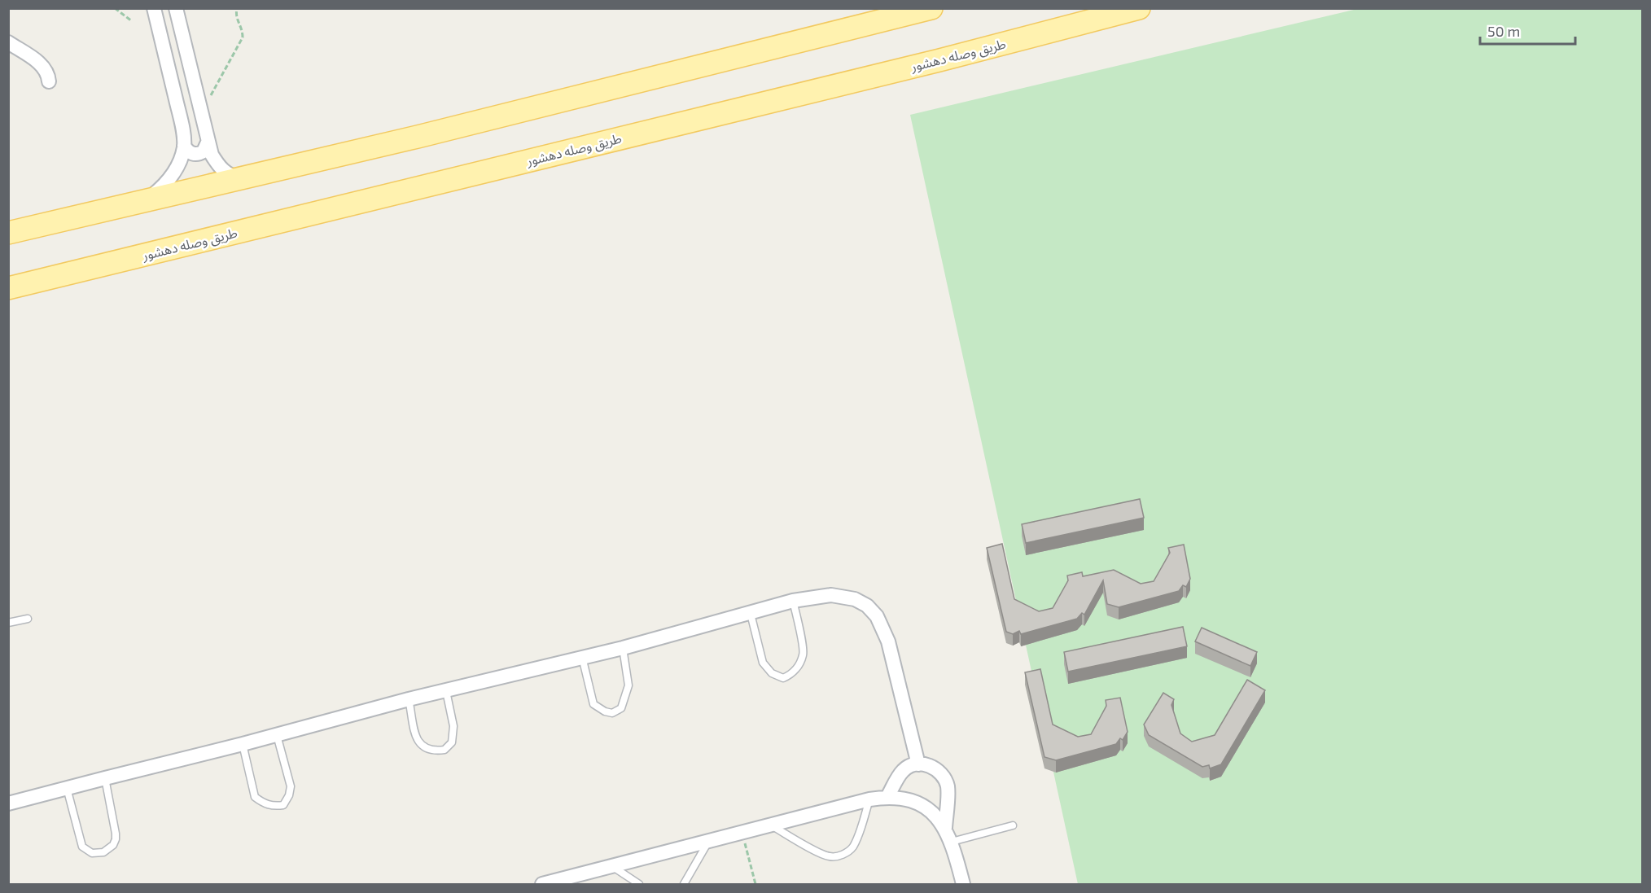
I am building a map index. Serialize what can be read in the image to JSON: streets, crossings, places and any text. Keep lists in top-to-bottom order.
{
  "streets": {
    "main road": ["طريق وصله دهشور"]
  },
  "scale_bar": "50 m"
}
